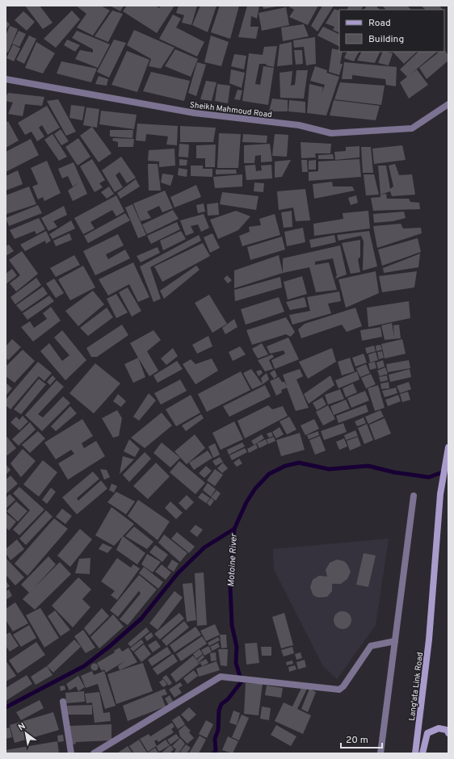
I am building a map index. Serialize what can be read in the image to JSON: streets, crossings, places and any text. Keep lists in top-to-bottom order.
{
  "streets": {
    "main road": ["Lang'ata Link Road"],
    "street": ["Sheikh Mahmoud Road"]
  },
  "water": ["Motoine River"],
  "legend": ["Road", "Building"],
  "scale_bar": "20 m",
  "north": "top left"
}
